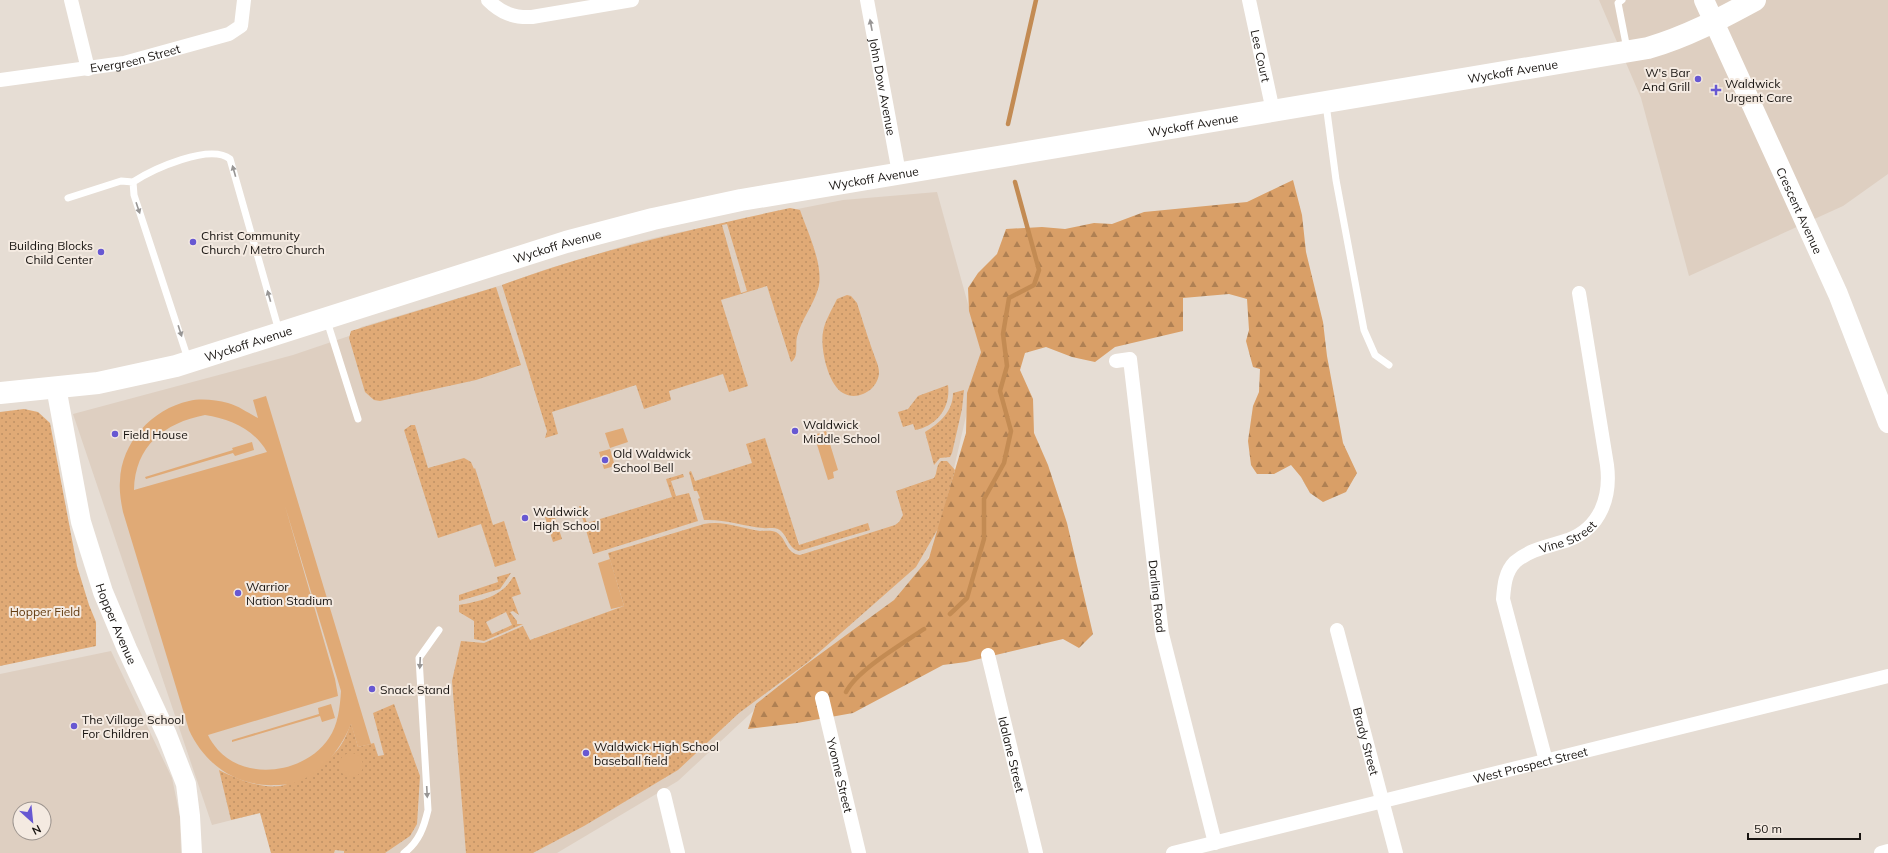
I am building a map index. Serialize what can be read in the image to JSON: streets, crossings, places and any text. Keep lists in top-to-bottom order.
{
  "streets": {
    "main road": ["Wyckoff Avenue"],
    "street": [
      "Lee Court",
      "Evergreen Street",
      "John Dow Avenue",
      "Crescent Avenue",
      "Vine Street",
      "Darling Road",
      "Hopper Avenue",
      "Brady Street",
      "Idalane Street",
      "West Prospect Street",
      "Yvonne Street"
    ]
  },
  "crossings": [
    ["Lee Court", "Wyckoff Avenue"],
    ["Wyckoff Avenue", "John Dow Avenue"],
    ["Wyckoff Avenue", "Crescent Avenue"],
    ["Wyckoff Avenue", "Hopper Avenue"],
    ["Vine Street", "West Prospect Street"],
    ["Darling Road", "West Prospect Street"],
    ["Brady Street", "West Prospect Street"]
  ],
  "one_way": ["John Dow Avenue"],
  "parks": ["Hopper Field"],
  "places": {
    "other": [
      "W's Bar And Grill",
      "Christ Community Church / Metro Church",
      "Building Blocks Child Center",
      "Waldwick Middle School",
      "Field House",
      "Old Waldwick School Bell",
      "Waldwick High School",
      "Warrior Nation Stadium",
      "Snack Stand",
      "The Village School For Children",
      "Waldwick High School baseball field"
    ],
    "health": ["Waldwick Urgent Care"]
  },
  "scale_bar": "50 m",
  "north": "bottom right"
}
